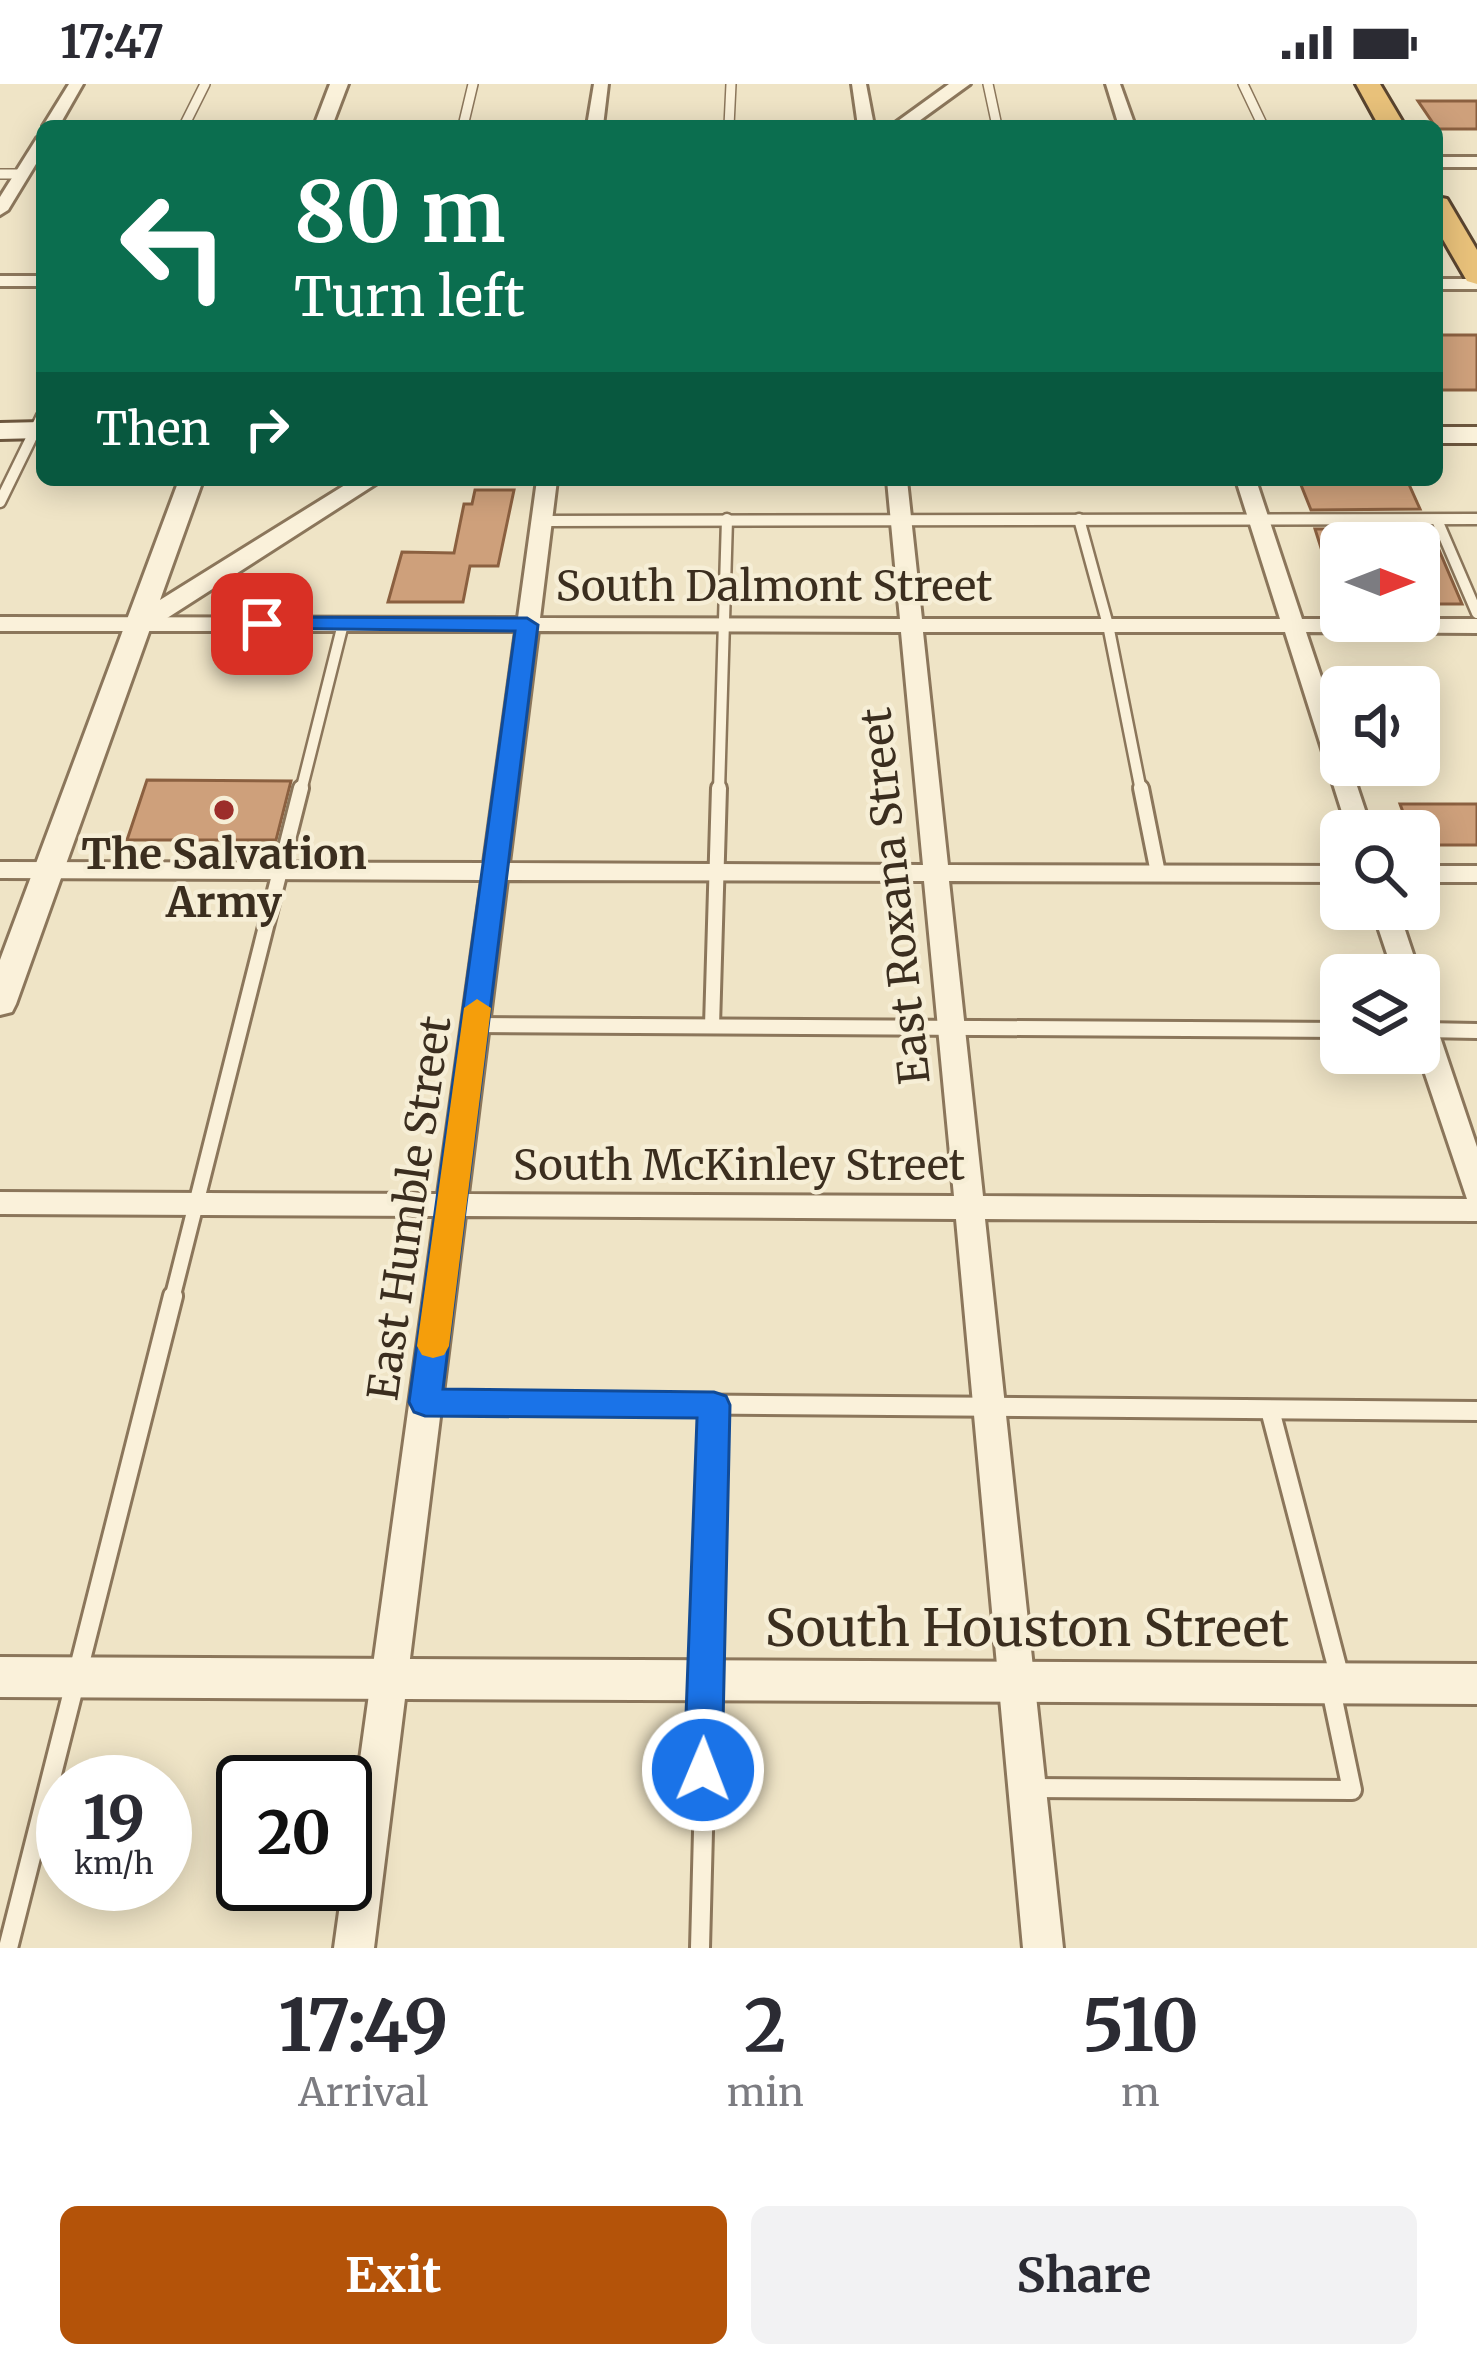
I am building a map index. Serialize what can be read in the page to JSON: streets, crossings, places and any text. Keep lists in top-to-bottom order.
{
  "streets": {
    "street": [
      "South Dalmont Street",
      "East Roxana Street",
      "South McKinley Street",
      "East Humble Street",
      "South Houston Street"
    ]
  },
  "crossings": [
    ["South Dalmont Street", "East Roxana Street"],
    ["South Dalmont Street", "East Humble Street"],
    ["East Roxana Street", "South McKinley Street"],
    ["East Roxana Street", "South Houston Street"],
    ["South McKinley Street", "East Humble Street"],
    ["East Humble Street", "South Houston Street"]
  ],
  "places": ["The Salvation Army"],
  "north": "right",
  "page": {
    "status": "17:47",
    "turn": ["80 m", "Turn left"],
    "then": "Then",
    "speed": "19 km/h",
    "limit": "20",
    "eta": [
      "17:49",
      "Arrival",
      "2",
      "min",
      "510",
      "m"
    ],
    "buttons": ["Exit", "Share"]
  }
}
